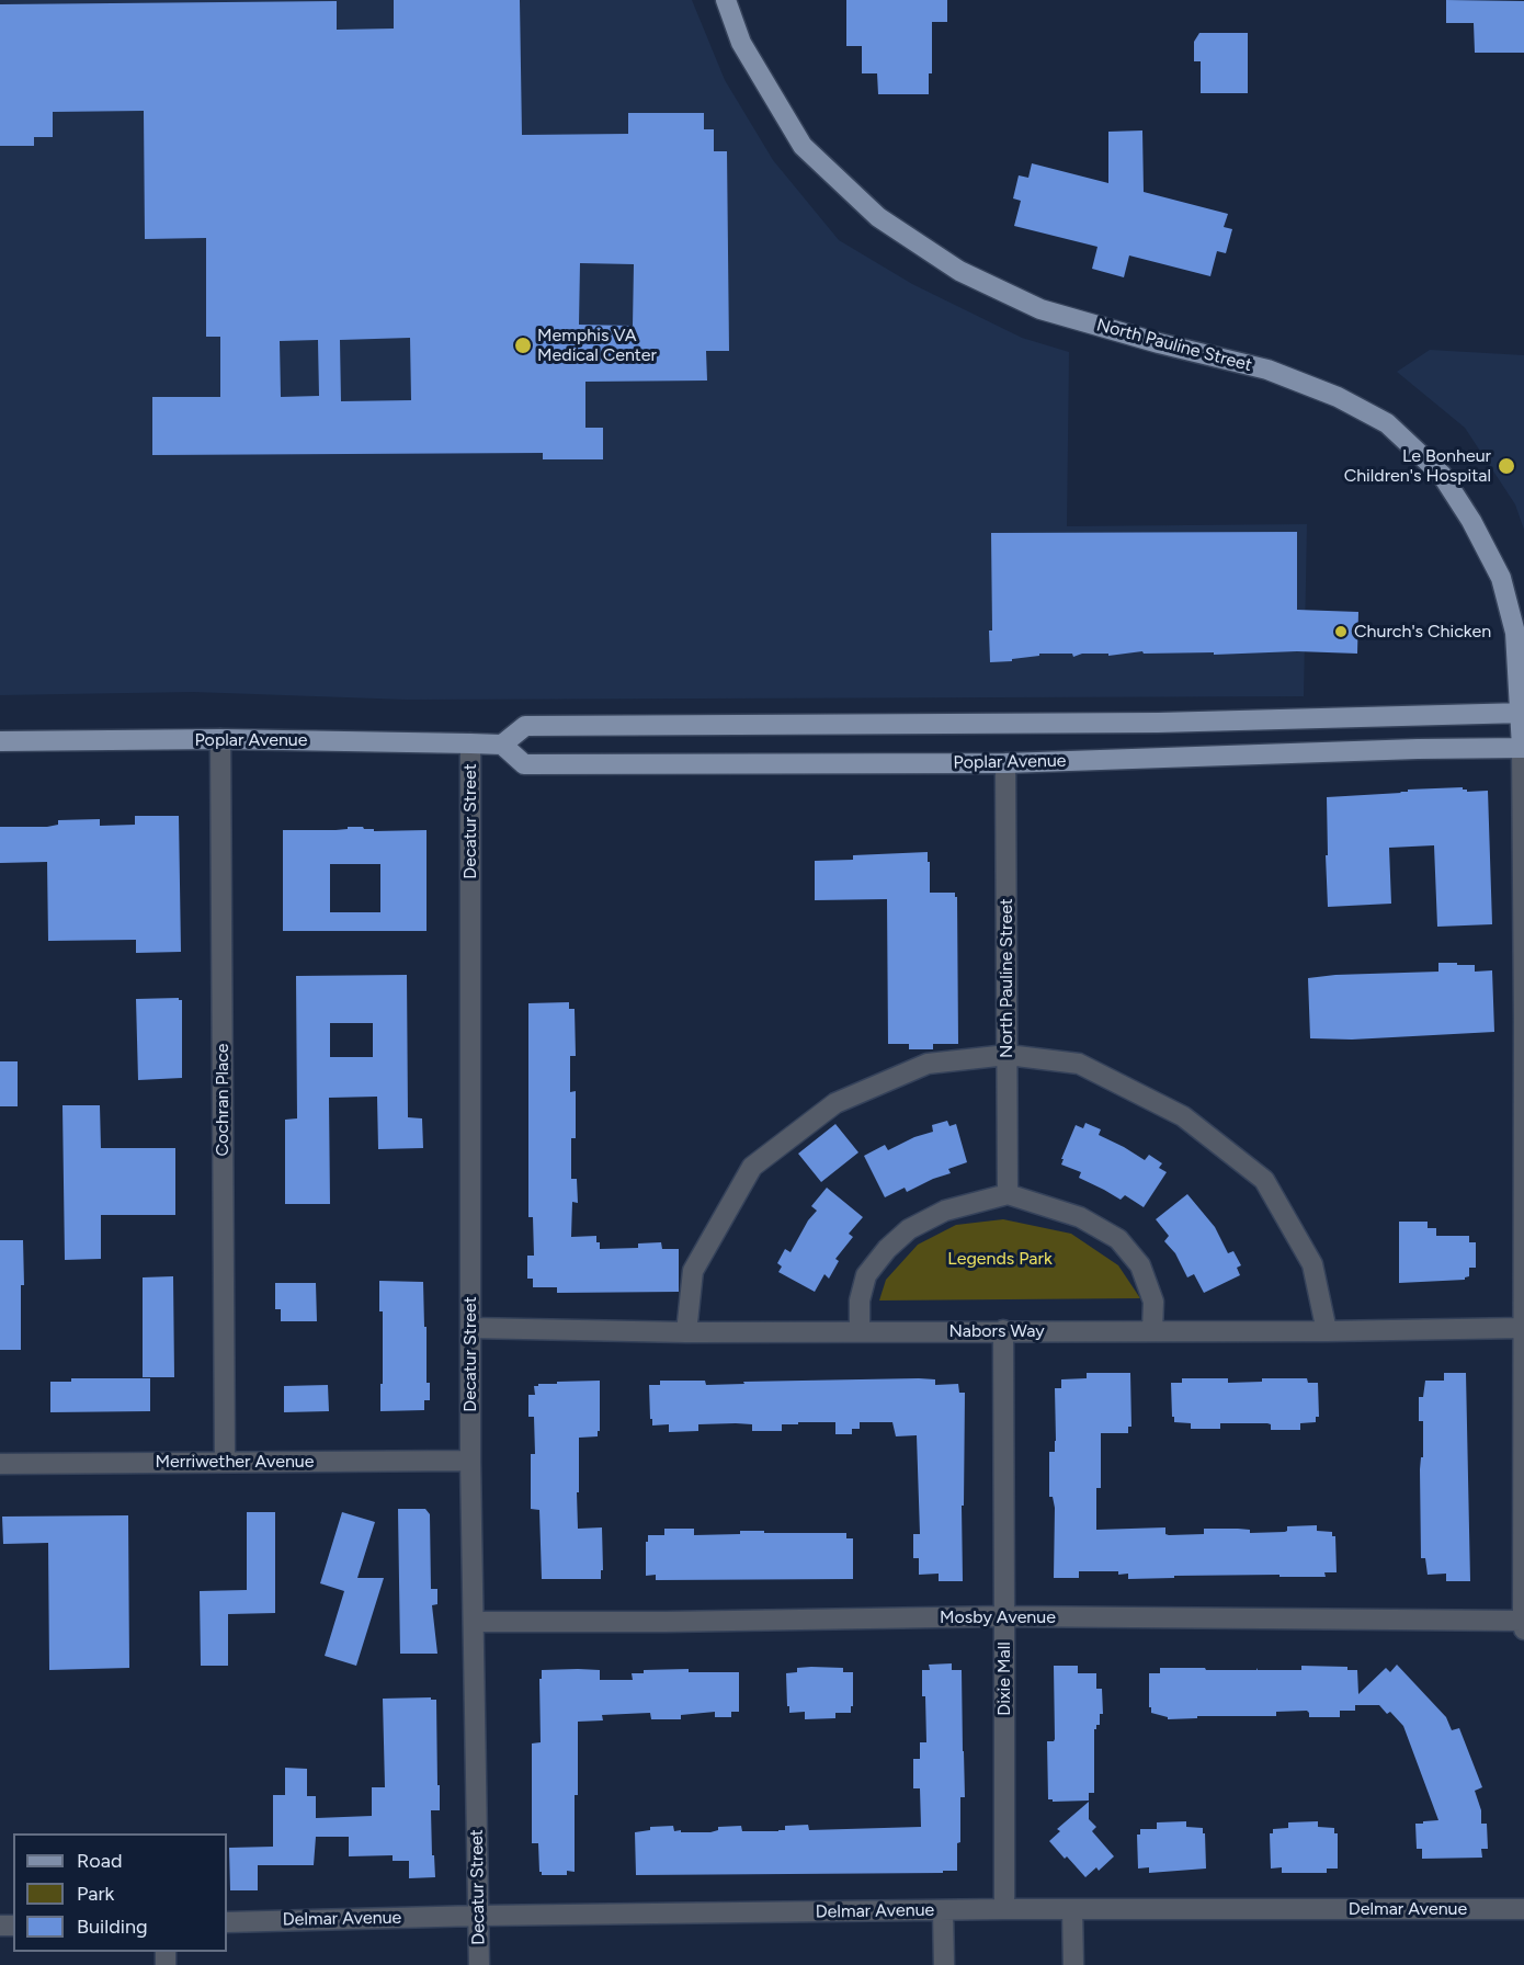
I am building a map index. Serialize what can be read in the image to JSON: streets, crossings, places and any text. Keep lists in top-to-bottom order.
{
  "streets": {
    "main road": ["North Pauline Street", "Poplar Avenue"],
    "street": [
      "Decatur Street",
      "Cochran Place",
      "Nabors Way",
      "Merriwether Avenue",
      "Mosby Avenue",
      "Dixie Mall",
      "Delmar Avenue"
    ]
  },
  "crossings": [
    ["North Pauline Street", "Poplar Avenue"],
    ["Poplar Avenue", "Decatur Street"],
    ["Poplar Avenue", "Cochran Place"],
    ["Decatur Street", "Nabors Way"],
    ["Decatur Street", "Merriwether Avenue"],
    ["Decatur Street", "Mosby Avenue"],
    ["Decatur Street", "Delmar Avenue"],
    ["Cochran Place", "Merriwether Avenue"],
    ["Nabors Way", "Dixie Mall"],
    ["Mosby Avenue", "Dixie Mall"],
    ["Dixie Mall", "Delmar Avenue"]
  ],
  "parks": ["Legends Park"],
  "places": ["Memphis VA Medical Center", "Le Bonheur Children's Hospital", "Church's Chicken"],
  "legend": ["Road", "Park", "Building"]
}
